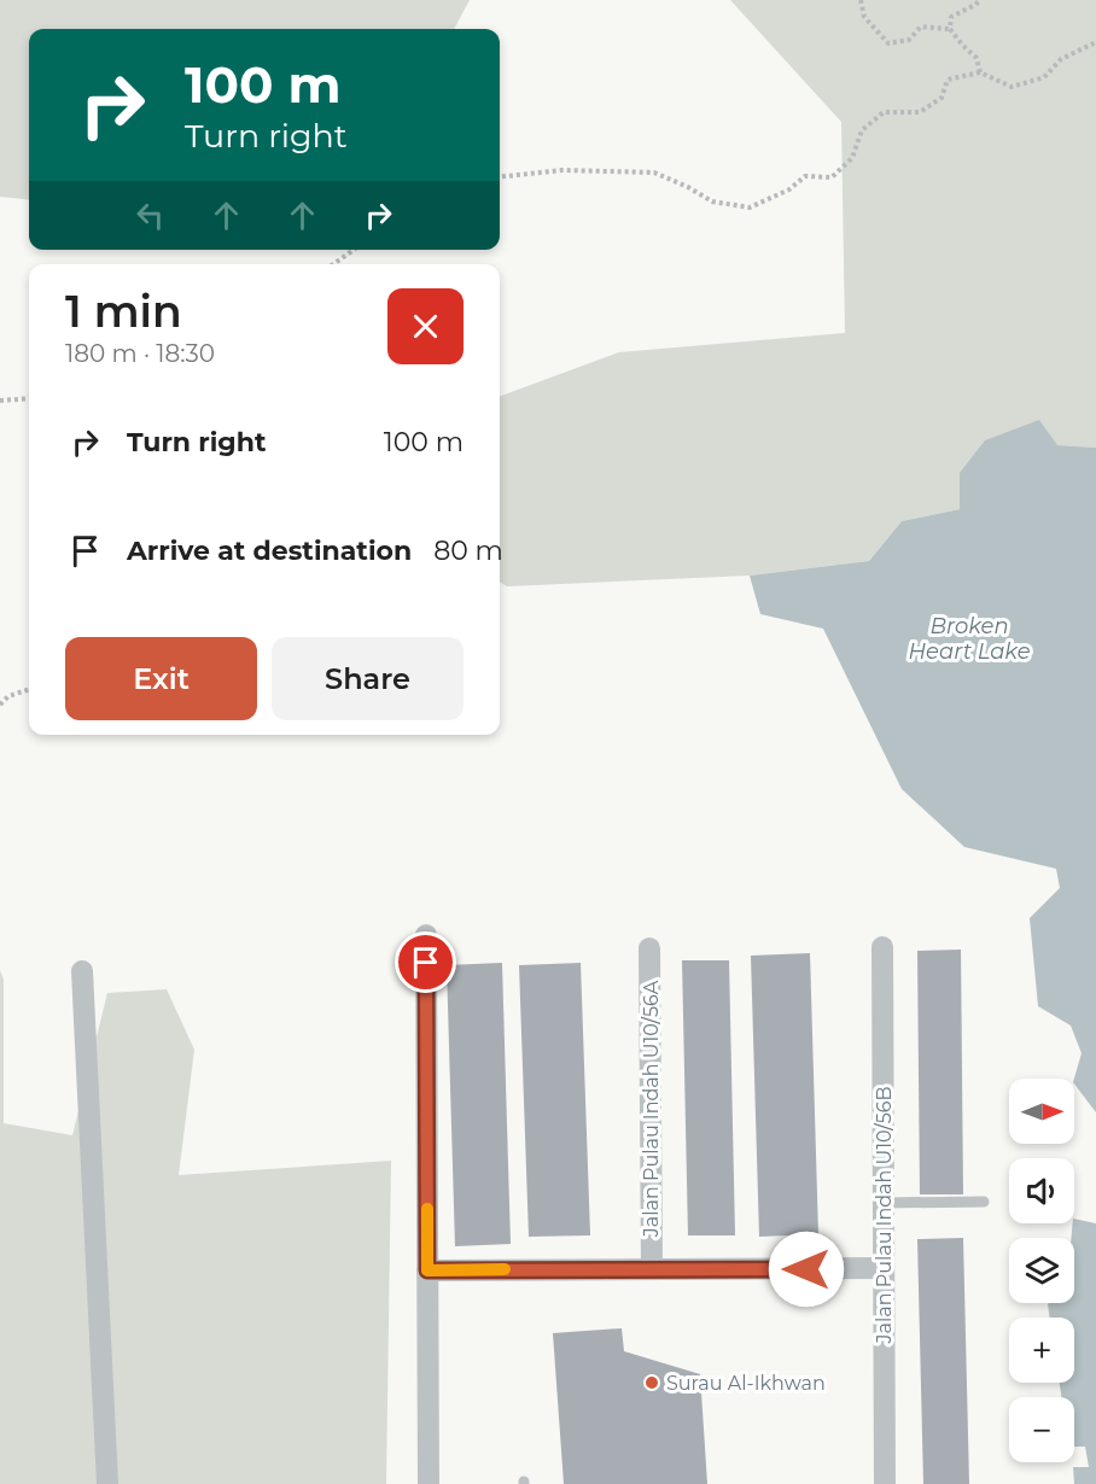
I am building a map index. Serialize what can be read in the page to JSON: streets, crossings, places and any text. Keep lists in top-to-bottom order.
{
  "streets": {
    "street": ["Jalan Pulau Indah U10/56A", "Jalan Pulau Indah U10/56B"]
  },
  "water": ["Broken Heart Lake"],
  "places": ["Surau Al-Ikhwan"],
  "north": "right",
  "page": {
    "turn": ["100 m", "Turn right"],
    "heading": ["1 min", "180 m · 18:30"],
    "list": [
      {
        "name": "Turn right",
        "value": "100 m"
      },
      {
        "name": "Arrive at destination",
        "value": "80 m"
      }
    ],
    "buttons": ["Exit", "Share"],
    "map_buttons": ["+", "−"]
  }
}
